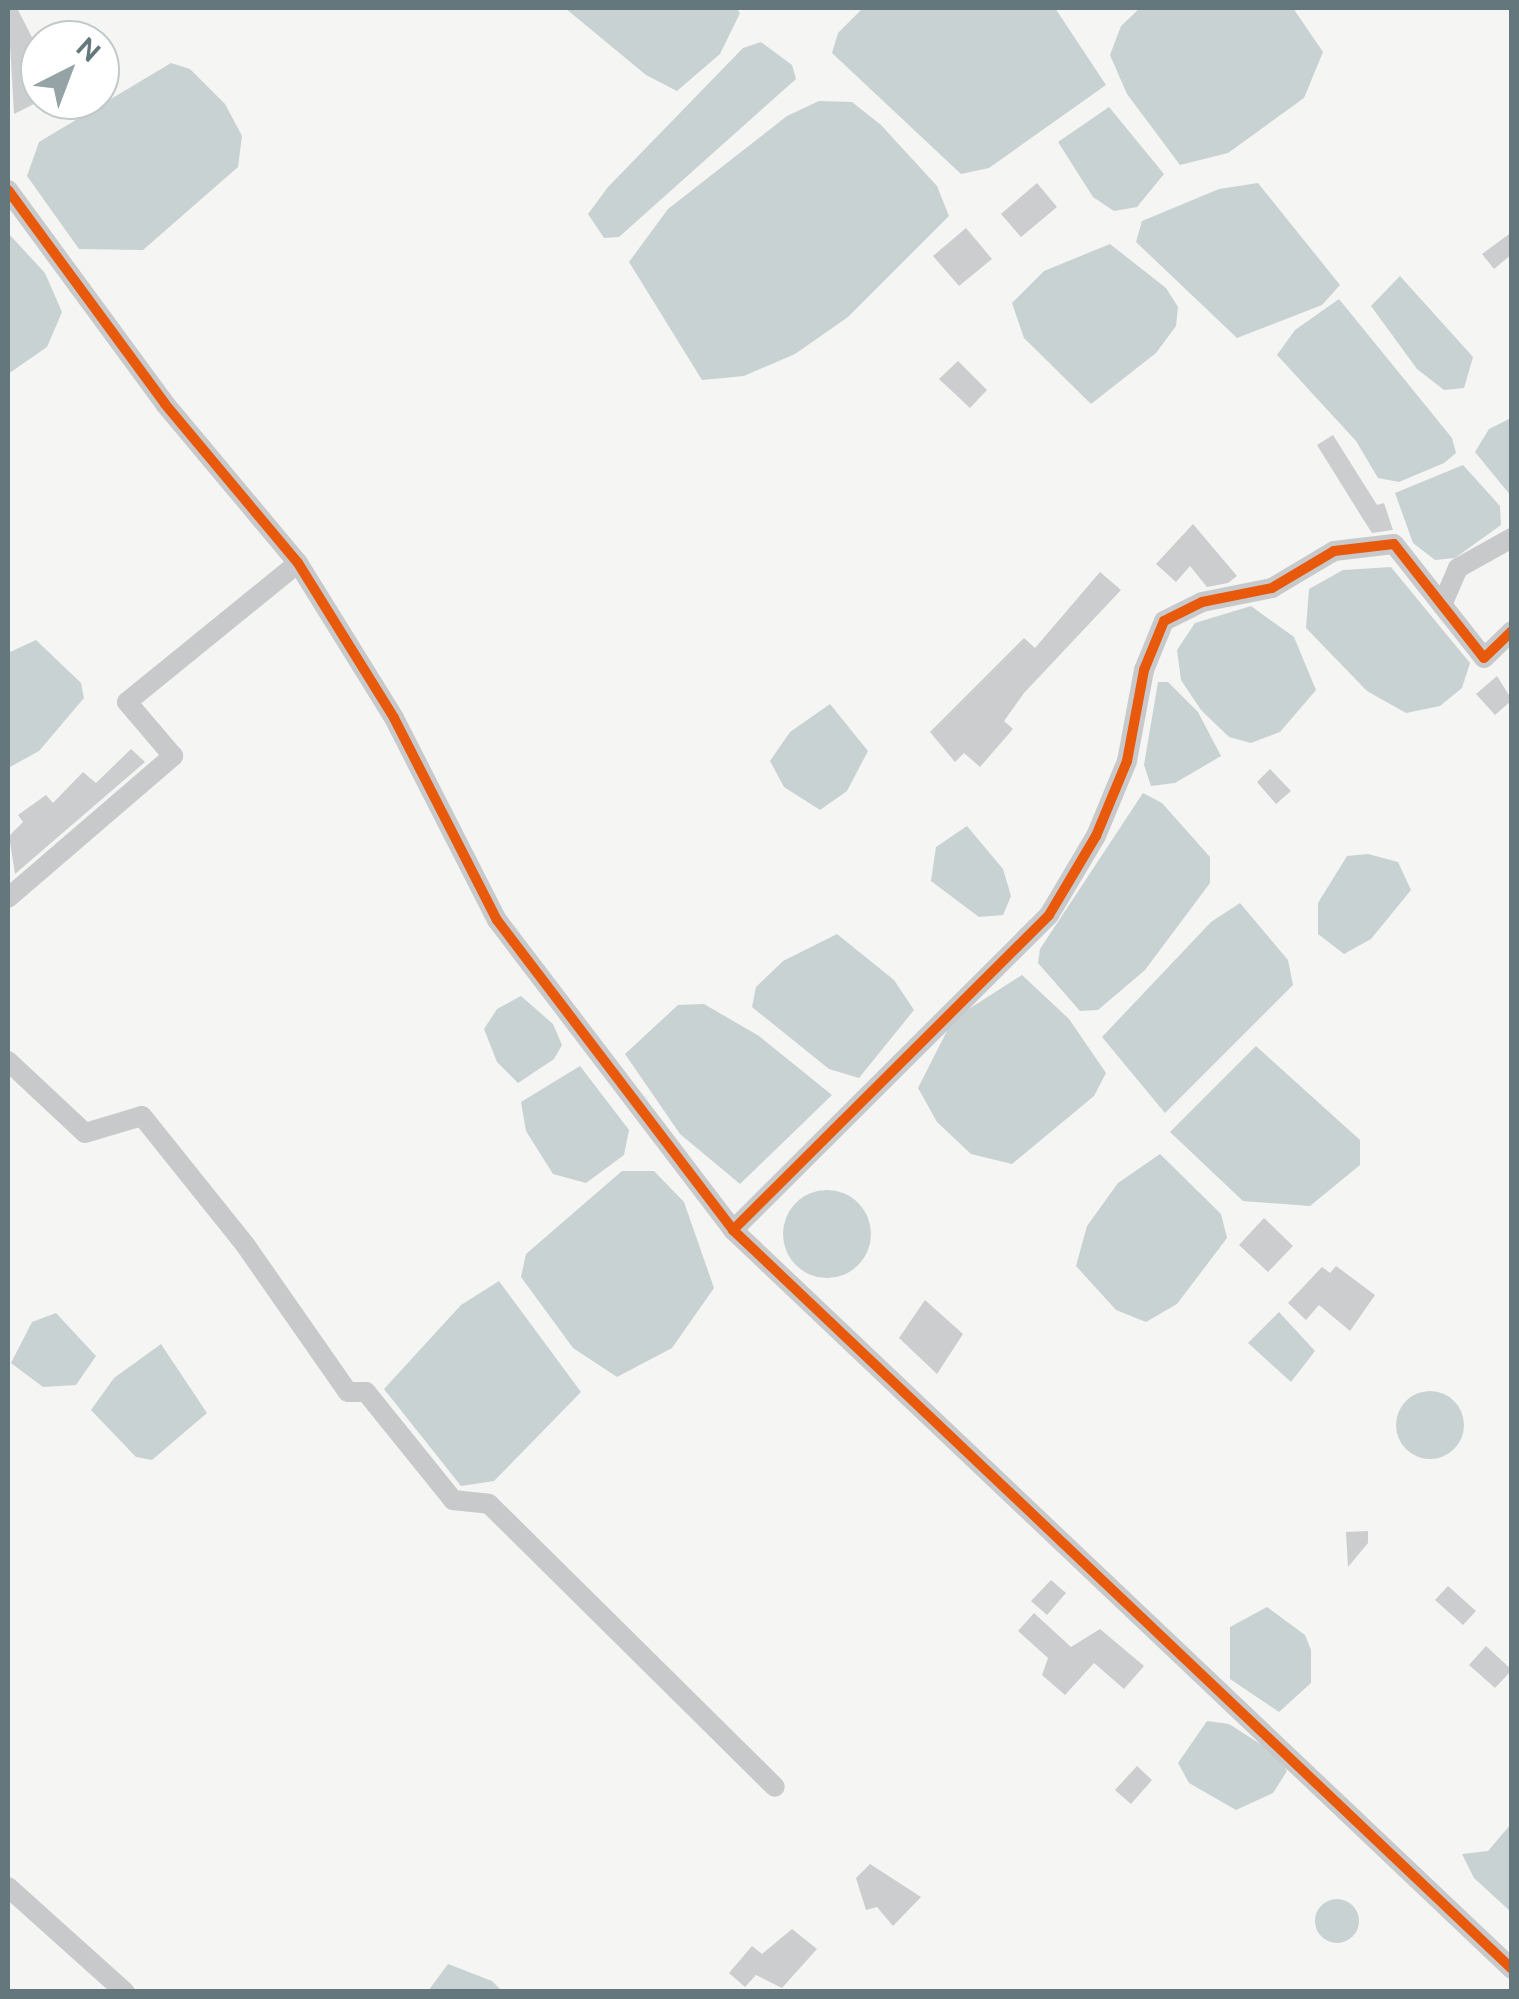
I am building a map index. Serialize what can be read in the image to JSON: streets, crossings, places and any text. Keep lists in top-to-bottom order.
{
  "north": "top right"
}
